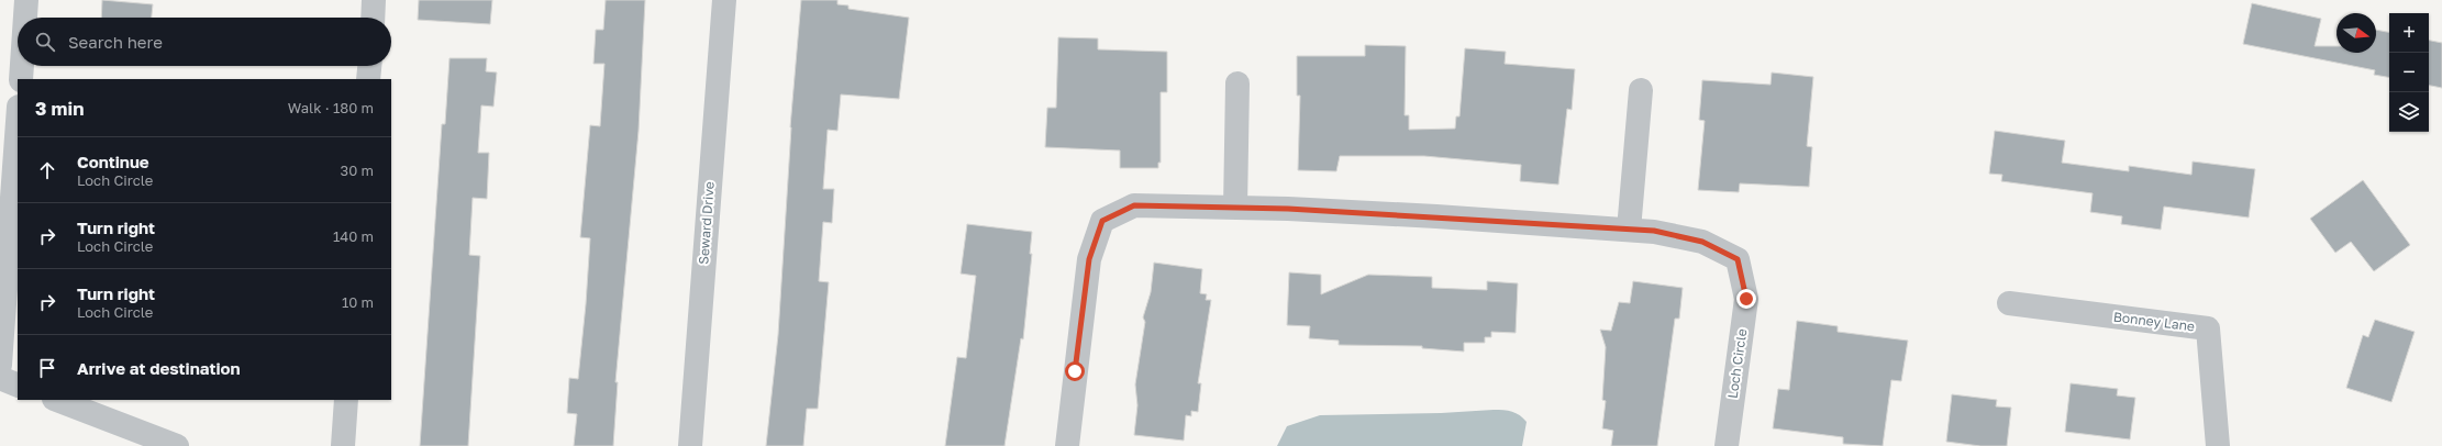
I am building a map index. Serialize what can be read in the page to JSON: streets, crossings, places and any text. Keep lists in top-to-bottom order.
{
  "streets": {
    "street": ["Seward Drive", "Bonney Lane", "Loch Circle"]
  },
  "north": "right",
  "page": {
    "map_buttons": ["+", "−"],
    "search": "Search here",
    "heading": ["3 min", "Walk · 180 m"],
    "list": [
      ["Continue", "Loch Circle", "30 m"],
      ["Turn right", "Loch Circle", "140 m"],
      ["Turn right", "Loch Circle", "10 m"],
      "Arrive at destination"
    ]
  }
}
